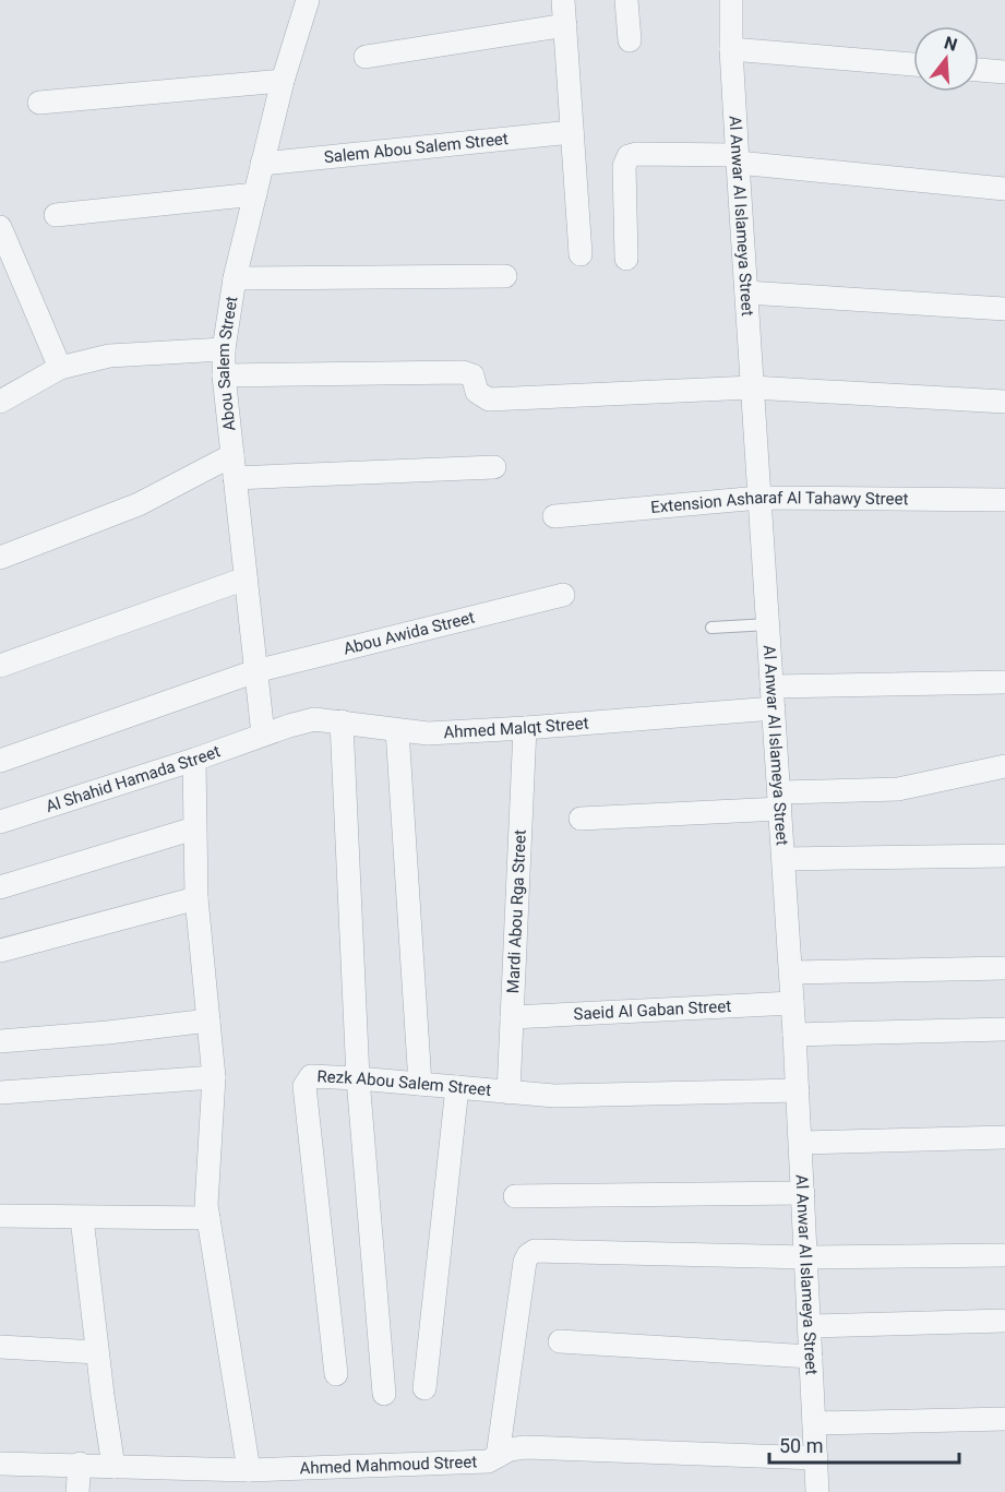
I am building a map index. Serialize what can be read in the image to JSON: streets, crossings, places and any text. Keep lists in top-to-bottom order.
{
  "streets": {
    "street": [
      "Salem Abou Salem Street",
      "Al Anwar Al Islameya Street",
      "Abou Salem Street",
      "Extension Asharaf Al Tahawy Street",
      "Abou Awida Street",
      "Ahmed Malqt Street",
      "Al Shahid Hamada Street",
      "Mardi Abou Rga Street",
      "Saeid Al Gaban Street",
      "Rezk Abou Salem Street",
      "Ahmed Mahmoud Street"
    ]
  },
  "crossings": [
    ["Salem Abou Salem Street", "Abou Salem Street"],
    ["Al Anwar Al Islameya Street", "Extension Asharaf Al Tahawy Street"],
    ["Al Anwar Al Islameya Street", "Ahmed Malqt Street"],
    ["Al Anwar Al Islameya Street", "Saeid Al Gaban Street"],
    ["Al Anwar Al Islameya Street", "Rezk Abou Salem Street"],
    ["Al Anwar Al Islameya Street", "Ahmed Mahmoud Street"],
    ["Abou Salem Street", "Abou Awida Street"],
    ["Abou Salem Street", "Ahmed Malqt Street"],
    ["Abou Salem Street", "Al Shahid Hamada Street"],
    ["Ahmed Malqt Street", "Al Shahid Hamada Street"],
    ["Ahmed Malqt Street", "Mardi Abou Rga Street"],
    ["Mardi Abou Rga Street", "Saeid Al Gaban Street"],
    ["Mardi Abou Rga Street", "Rezk Abou Salem Street"]
  ],
  "scale_bar": "50 m",
  "north": "top"
}
